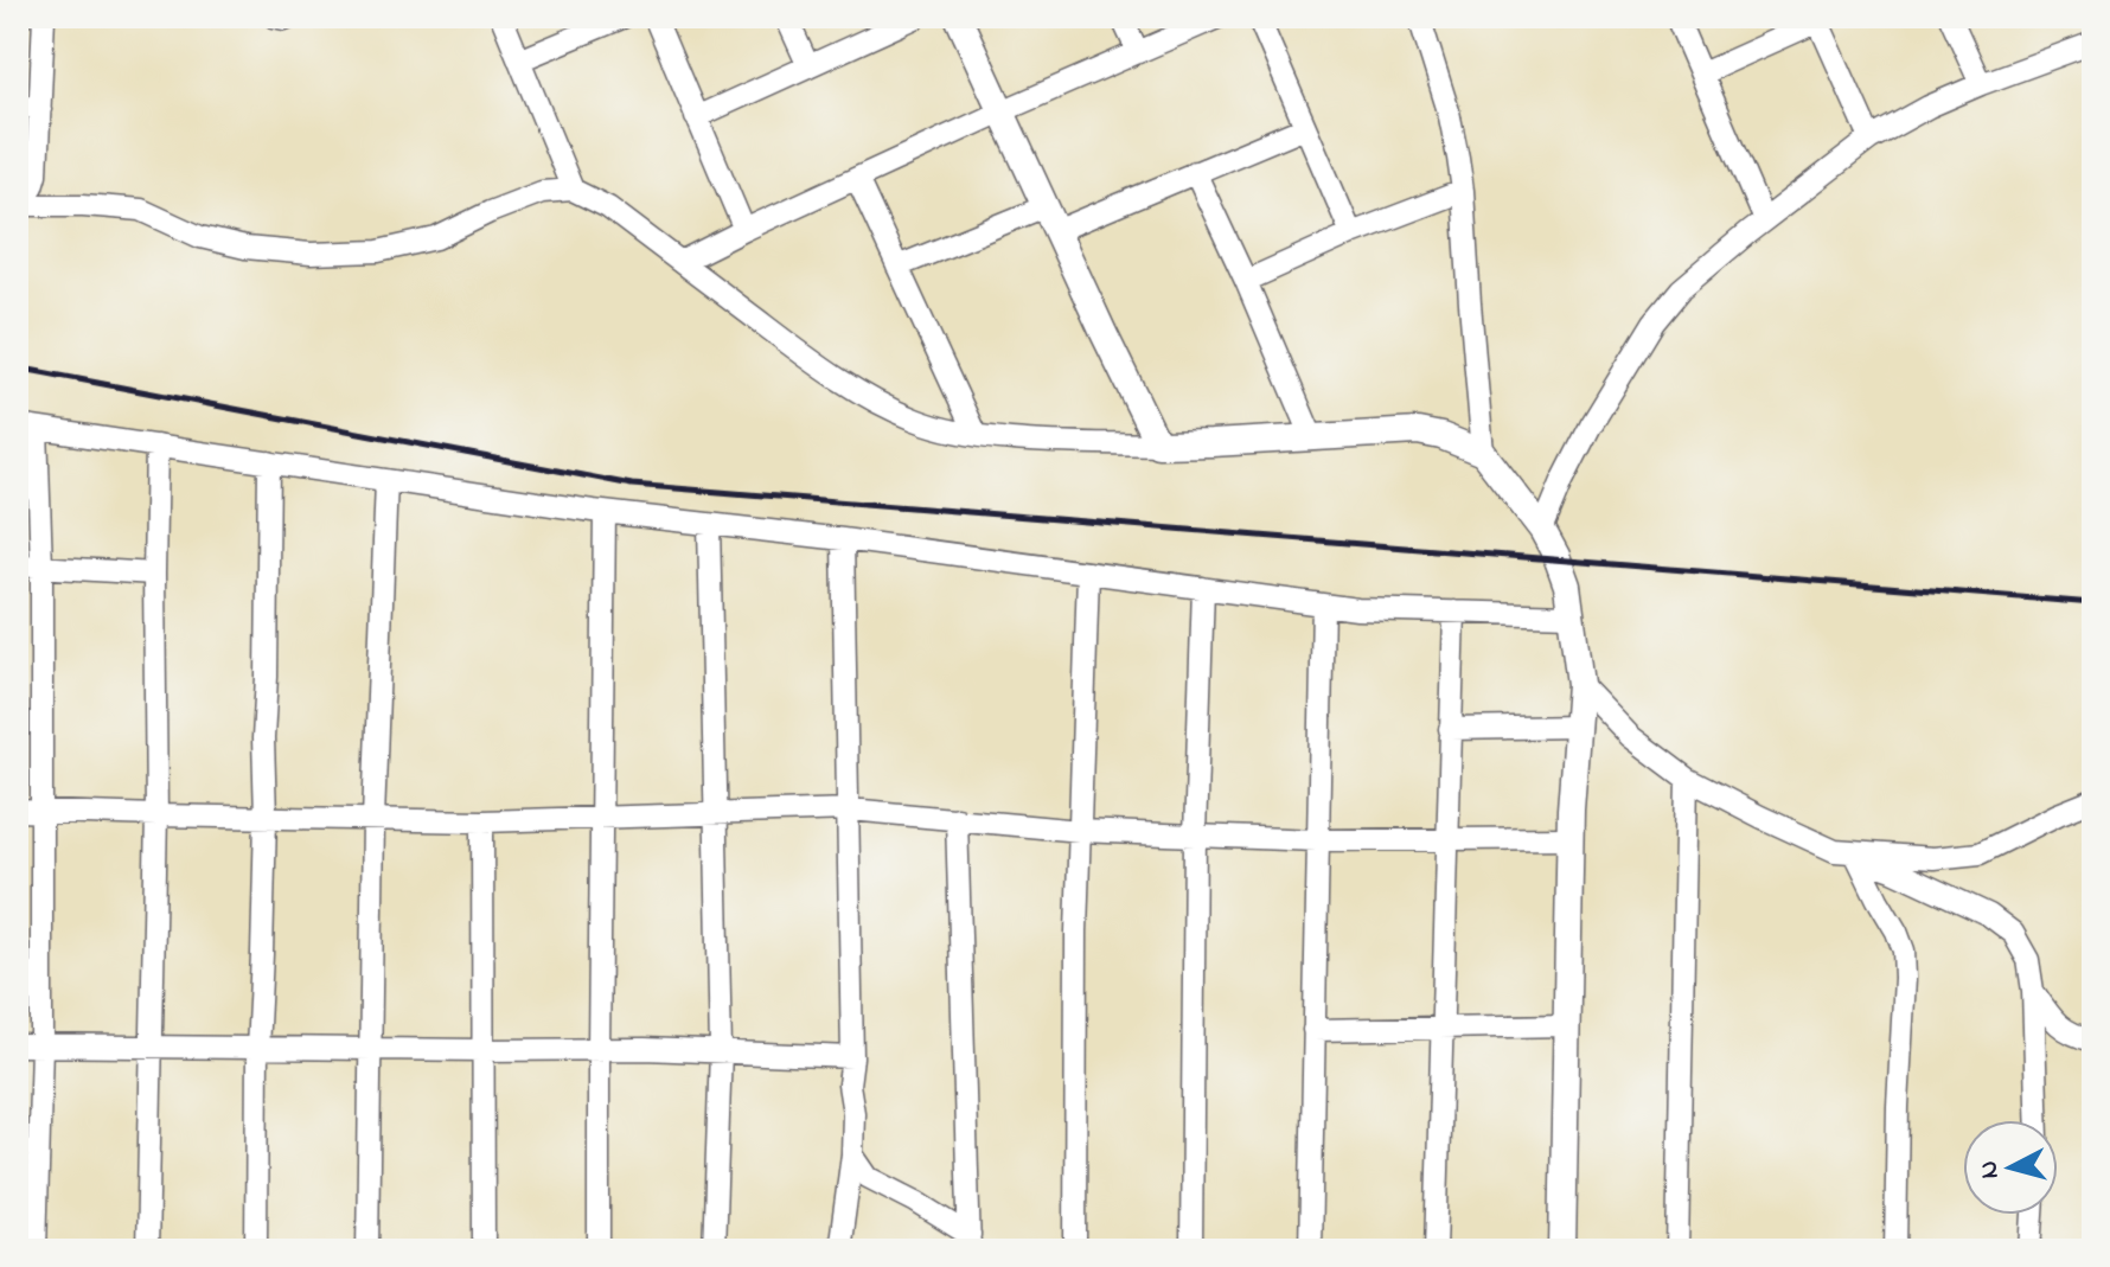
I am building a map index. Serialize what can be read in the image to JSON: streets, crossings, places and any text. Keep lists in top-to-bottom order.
{
  "north": "left"
}
